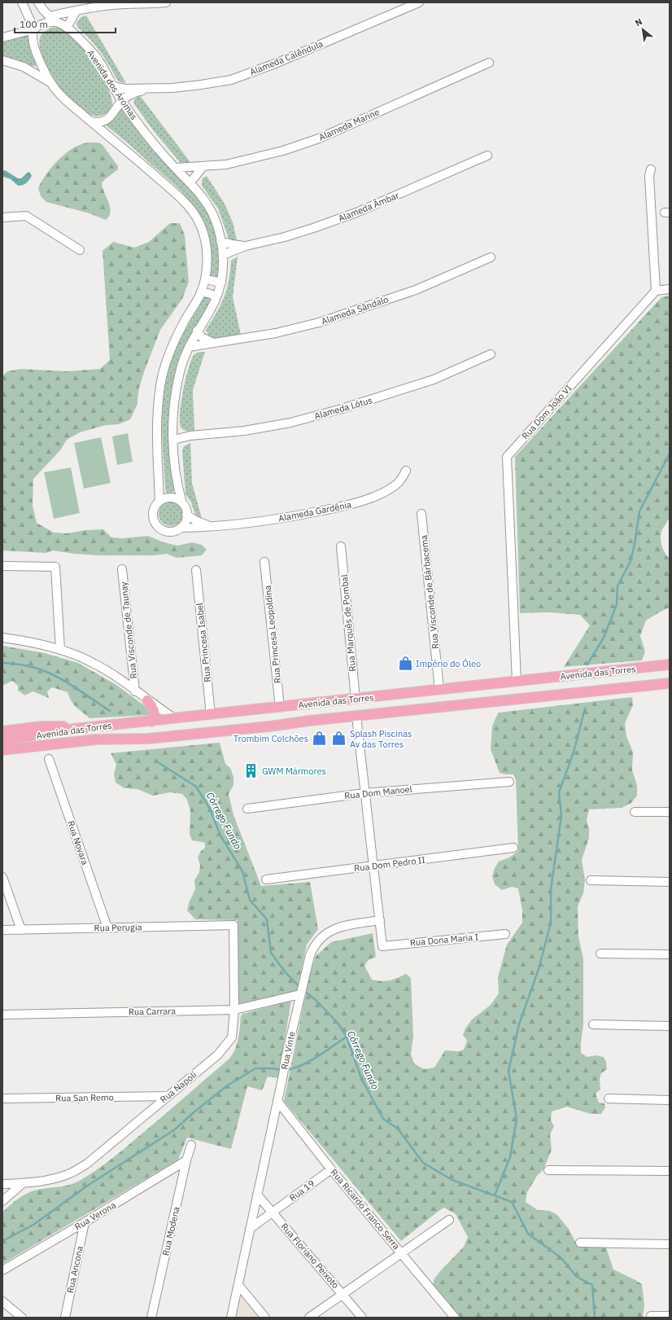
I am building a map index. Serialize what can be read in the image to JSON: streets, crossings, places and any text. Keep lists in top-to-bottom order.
{
  "streets": {
    "main road": ["Avenida das Torres"],
    "street": [
      "Alameda Calêndula",
      "Avenida dos Aromas",
      "Alameda Marine",
      "Alameda Âmbar",
      "Alameda Sândalo",
      "Alameda Lótus",
      "Rua Dom João VI",
      "Alameda Gardênia",
      "Rua Visconde de Bárbacema",
      "Rua Marquês de Pombal",
      "Rua Visconde de Taunay",
      "Rua Princesa Leopoldina",
      "Rua Princesa Isabel",
      "Rua Dom Manoel",
      "Rua Novara",
      "Rua Dom Pedro II",
      "Rua Perugia",
      "Rua Dona Maria I",
      "Rua Carrara",
      "Rua Vinte",
      "Rua Napoli",
      "Rua San Remo",
      "Rua 19",
      "Rua Ricardo Franco Serra",
      "Rua Verona",
      "Rua Modena",
      "Rua Floriano Peixoto",
      "Rua Ancona"
    ]
  },
  "crossings": [
    ["Alameda Calêndula", "Avenida dos Aromas"],
    ["Avenida dos Aromas", "Alameda Marine"],
    ["Avenida dos Aromas", "Alameda Âmbar"],
    ["Avenida dos Aromas", "Alameda Sândalo"],
    ["Avenida dos Aromas", "Alameda Lótus"],
    ["Avenida dos Aromas", "Alameda Gardênia"],
    ["Rua Dom João VI", "Avenida das Torres"],
    ["Rua Visconde de Bárbacema", "Avenida das Torres"],
    ["Rua Marquês de Pombal", "Avenida das Torres"],
    ["Rua Princesa Leopoldina", "Avenida das Torres"],
    ["Rua Princesa Isabel", "Avenida das Torres"],
    ["Rua Novara", "Rua Perugia"],
    ["Rua Perugia", "Rua Napoli"],
    ["Rua Dona Maria I", "Rua Vinte"],
    ["Rua Carrara", "Rua Vinte"],
    ["Rua Carrara", "Rua Napoli"],
    ["Rua Vinte", "Rua Ricardo Franco Serra"],
    ["Rua Vinte", "Rua Floriano Peixoto"],
    ["Rua Napoli", "Rua San Remo"],
    ["Rua 19", "Rua Ricardo Franco Serra"],
    ["Rua 19", "Rua Floriano Peixoto"],
    ["Rua Verona", "Rua Modena"],
    ["Rua Verona", "Rua Ancona"]
  ],
  "water": ["Córrego Fundo"],
  "places": {
    "shop": ["Império do Óleo", "Trombim Colchões", "Splash Piscinas Av das Torres"],
    "building": ["GWM Mármores"]
  },
  "scale_bar": "100 m",
  "north": "top left"
}
